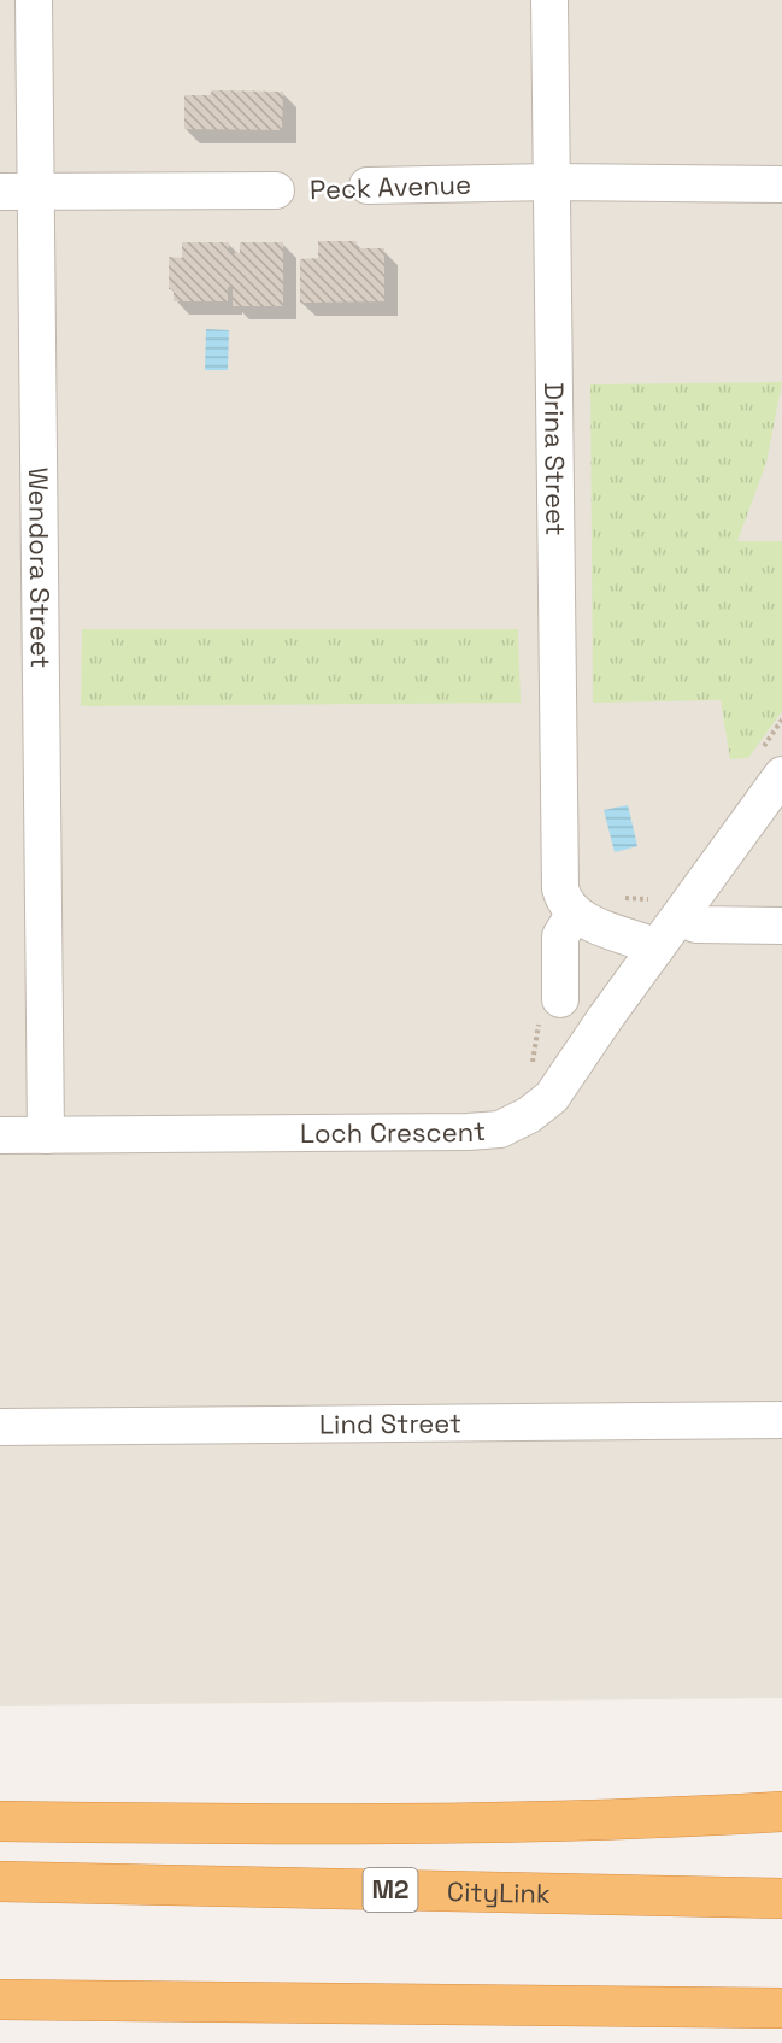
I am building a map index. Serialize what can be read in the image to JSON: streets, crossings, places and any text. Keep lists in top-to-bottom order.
{
  "streets": {
    "highway": ["M2", "CityLink"],
    "street": [
      "Peck Avenue",
      "Drina Street",
      "Wendora Street",
      "Loch Crescent",
      "Lind Street"
    ]
  },
  "crossings": [
    ["Peck Avenue", "Drina Street"],
    ["Peck Avenue", "Wendora Street"],
    ["Wendora Street", "Loch Crescent"]
  ]
}
